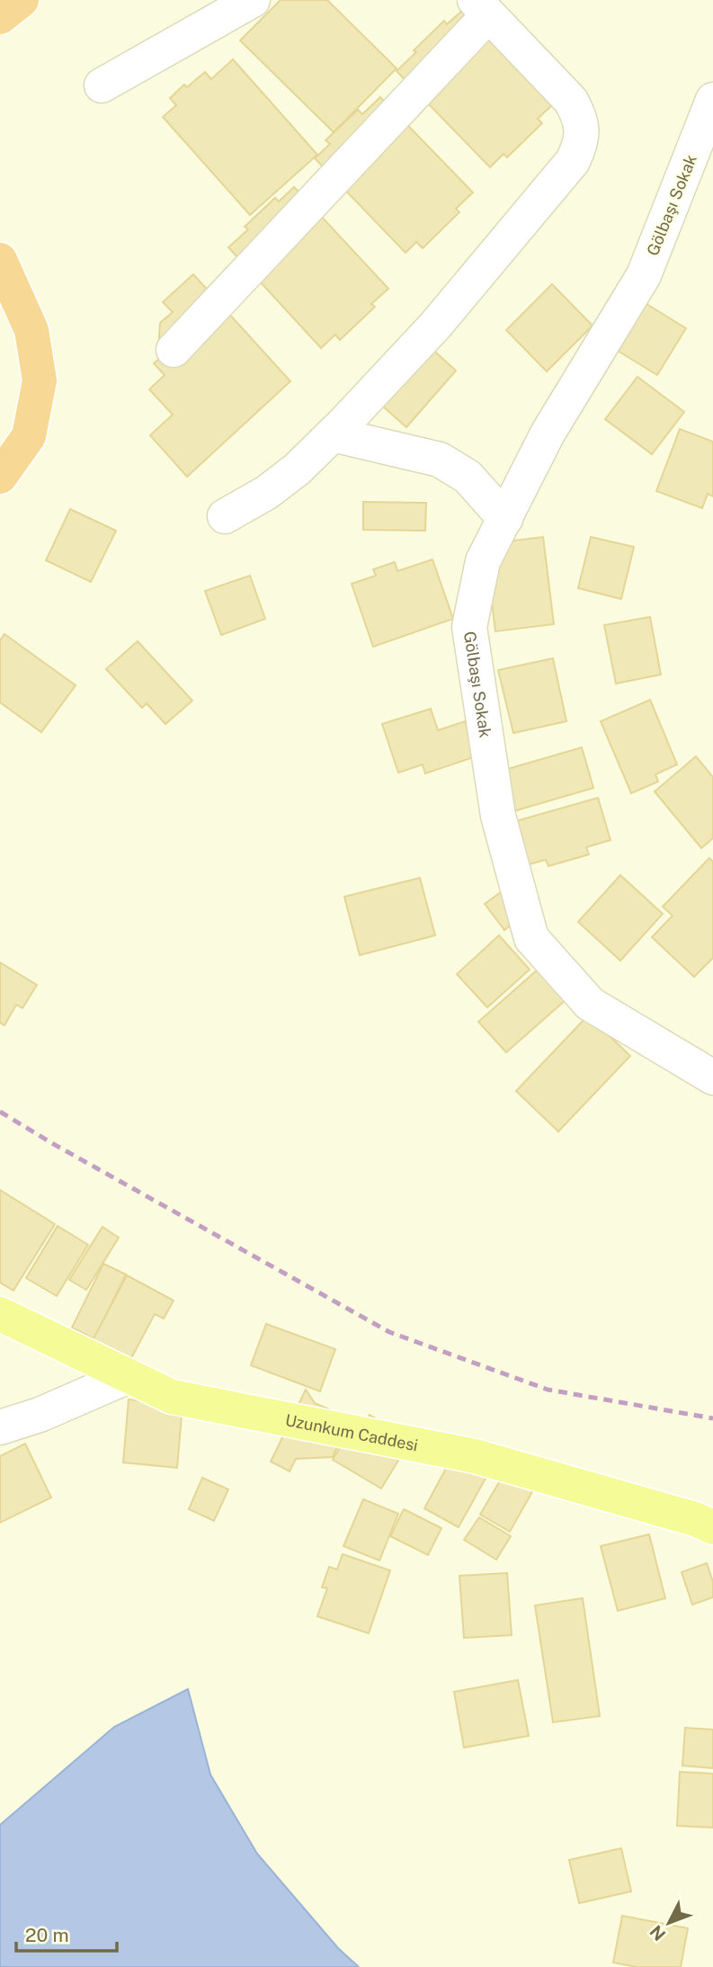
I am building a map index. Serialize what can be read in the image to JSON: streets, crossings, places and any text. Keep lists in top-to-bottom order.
{
  "streets": {
    "main road": ["Uzunkum Caddesi"],
    "street": ["Gölbaşı Sokak"]
  },
  "scale_bar": "20 m",
  "north": "bottom left"
}
